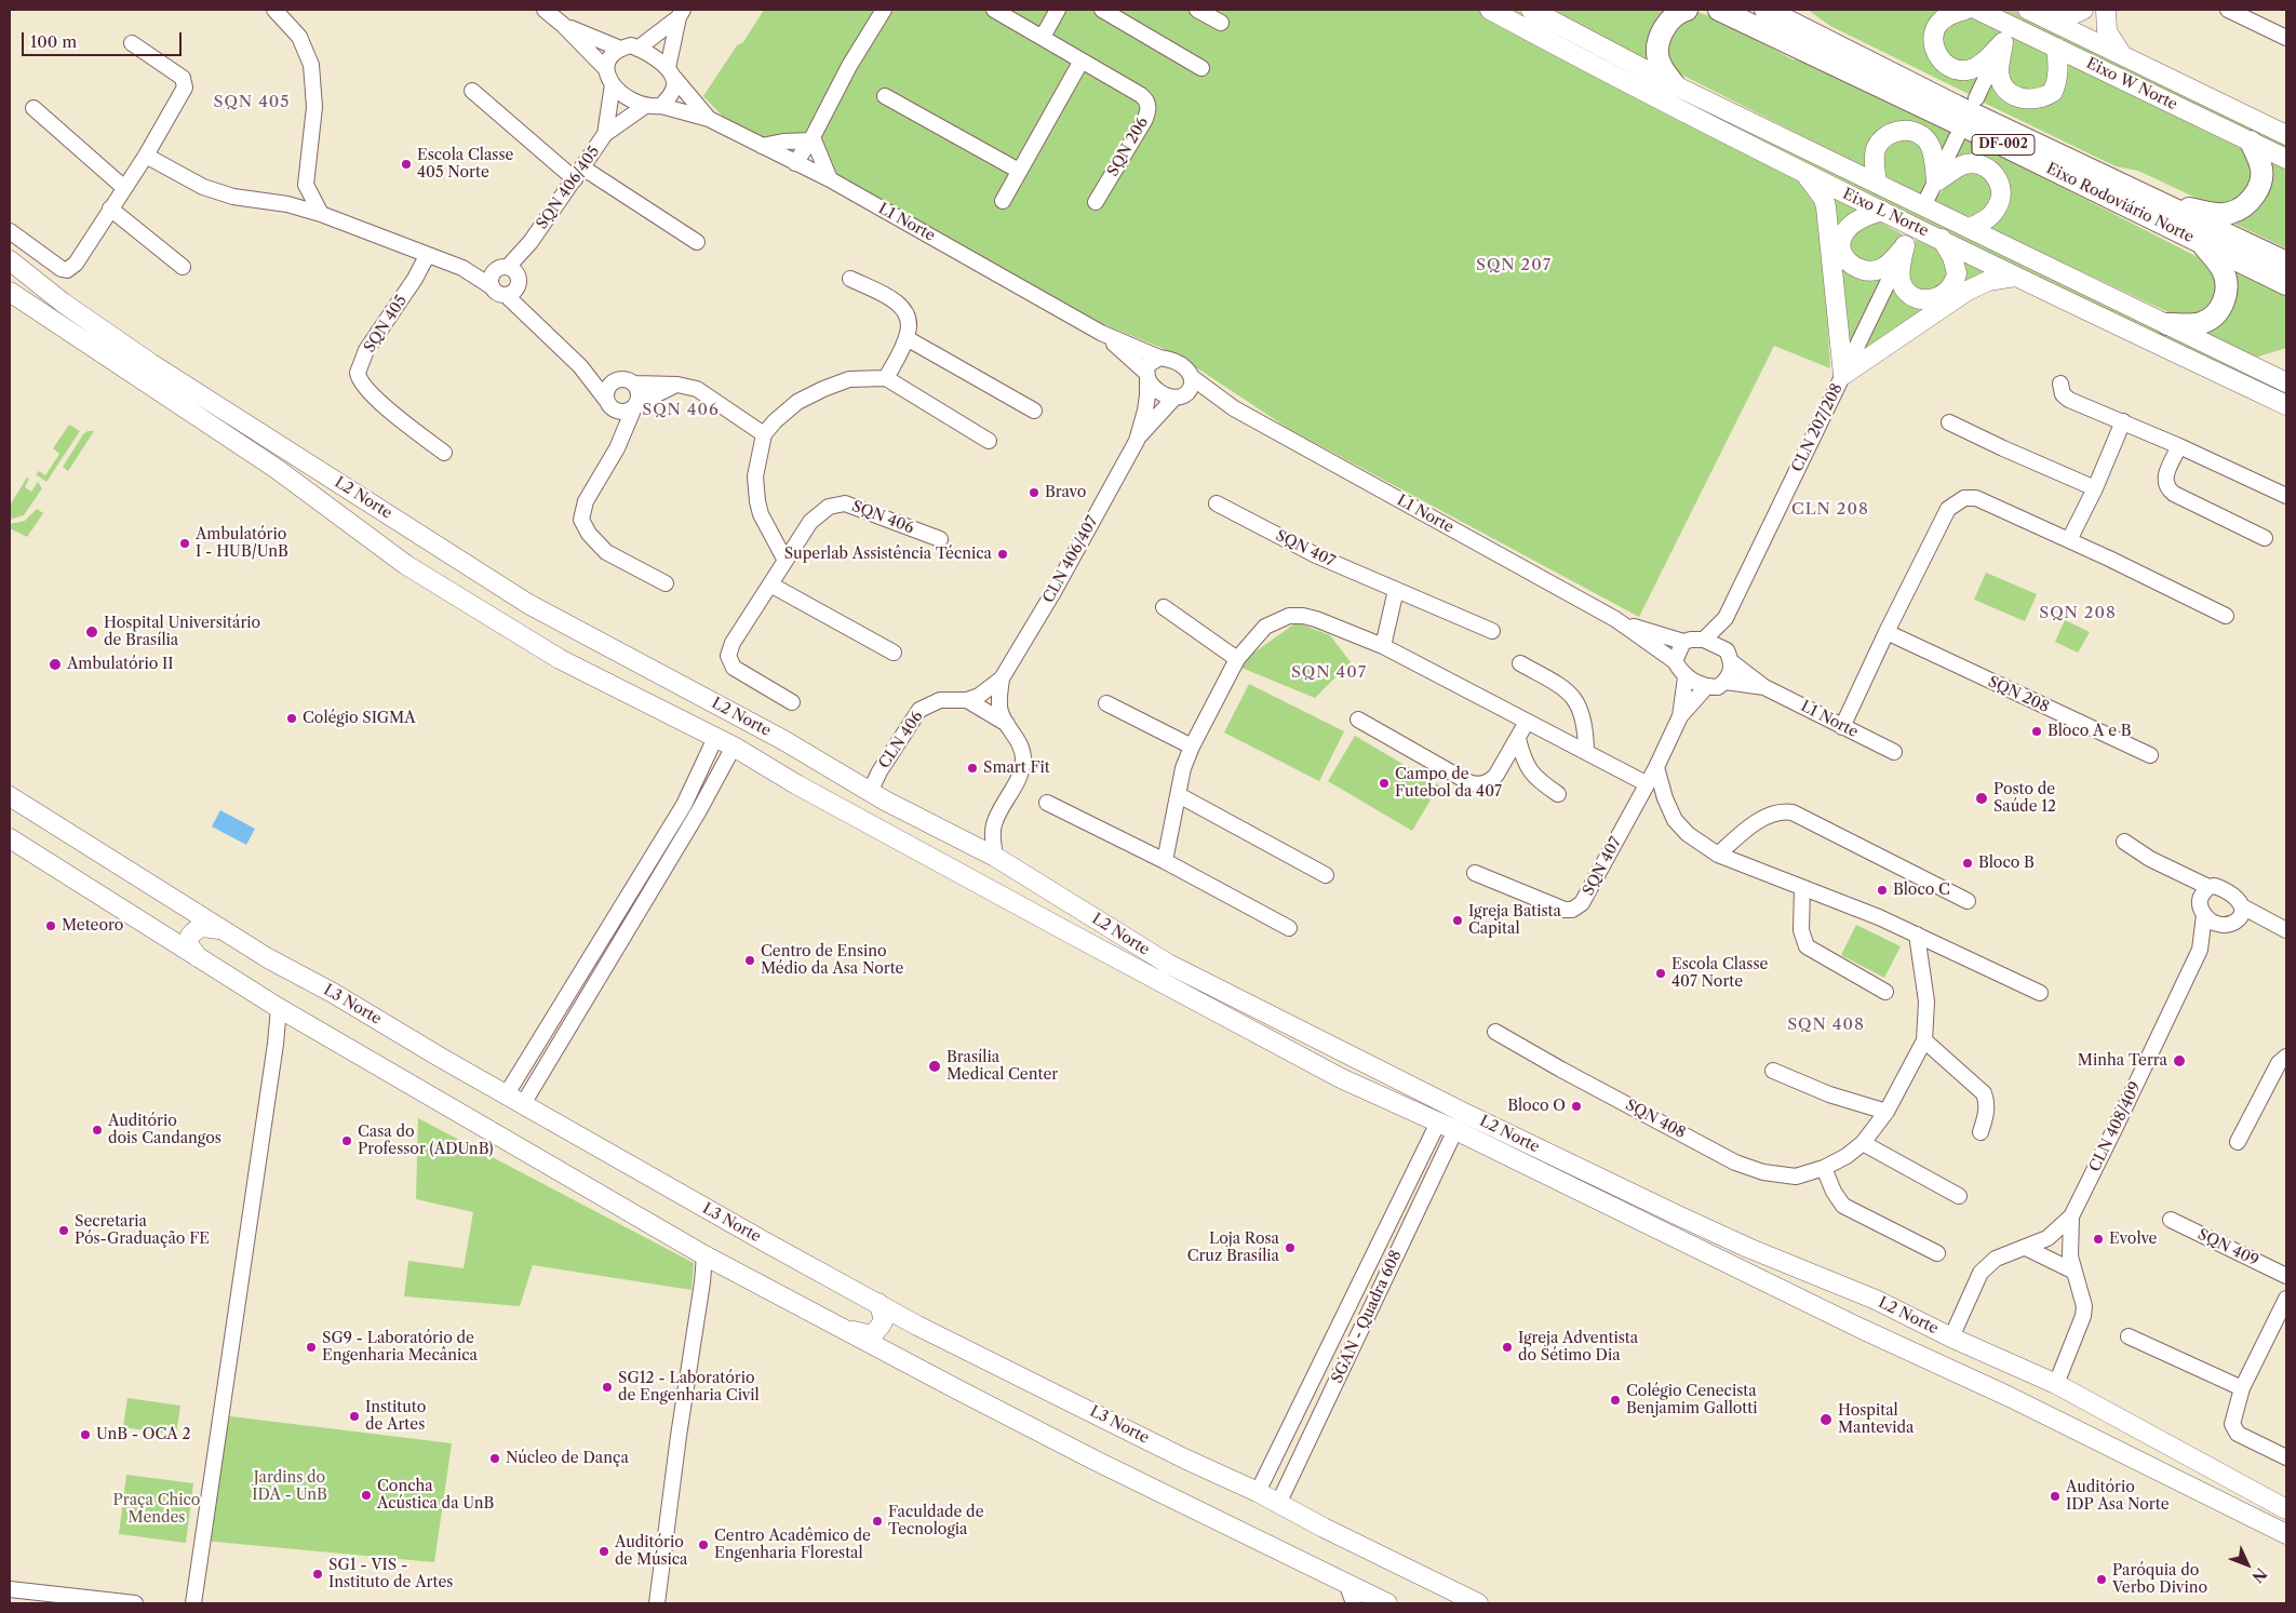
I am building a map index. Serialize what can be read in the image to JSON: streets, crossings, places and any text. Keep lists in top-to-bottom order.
{
  "streets": {
    "highway": ["DF-002", "Eixo Rodoviário Norte"],
    "main road": [
      "Eixo W Norte",
      "Eixo L Norte",
      "L2 Norte",
      "L3 Norte"
    ],
    "street": [
      "SQN 206",
      "SQN 406/405",
      "L1 Norte",
      "SQN 405",
      "CLN 207/208",
      "SQN 406",
      "SQN 407",
      "CLN 406/407",
      "SQN 208",
      "CLN 406",
      "SQN 408",
      "CLN 408/409",
      "SQN 409",
      "SGAN - Quadra 608"
    ]
  },
  "crossings": [
    ["SQN 406/405", "L1 Norte"],
    ["L1 Norte", "CLN 207/208"],
    ["L1 Norte", "CLN 406/407"],
    ["L2 Norte", "CLN 406"],
    ["L2 Norte", "SGAN - Quadra 608"],
    ["CLN 406/407", "CLN 406"],
    ["L3 Norte", "SGAN - Quadra 608"]
  ],
  "districts": [
    "SQN 405",
    "SQN 207",
    "SQN 406",
    "CLN 208",
    "SQN 208",
    "SQN 407",
    "SQN 408"
  ],
  "parks": ["Jardins do IDA - UnB", "Praça Chico Mendes"],
  "places": [
    "Escola Classe 405 Norte",
    "Bravo",
    "Ambulatório I - HUB/UnB",
    "Superlab Assistência Técnica",
    "Hospital Universitário de Brasília",
    "Ambulatório II",
    "Colégio SIGMA",
    "Bloco A e B",
    "Smart Fit",
    "Campo de Futebol da 407",
    "Posto de Saúde 12",
    "Bloco B",
    "Bloco C",
    "Igreja Batista Capital",
    "Meteoro",
    "Centro de Ensino Médio da Asa Norte",
    "Escola Classe 407 Norte",
    "Minha Terra",
    "Brasília Medical Center",
    "Bloco O",
    "Auditório dois Candangos",
    "Casa do Professor (ADUnB)",
    "Secretaria Pós-Graduação FE",
    "Evolve",
    "Loja Rosa Cruz Brasília",
    "SG9 - Laboratório de Engenharia Mecânica",
    "Igreja Adventista do Sétimo Dia",
    "SG12 - Laboratório de Engenharia Civil",
    "Colégio Cenecista Benjamim Gallotti",
    "Instituto de Artes",
    "Hospital Mantevida",
    "UnB - OCA 2",
    "Núcleo de Dança",
    "Concha Acústica da UnB",
    "Auditório IDP Asa Norte",
    "Faculdade de Tecnologia",
    "Centro Acadêmico de Engenharia Florestal",
    "Auditório de Música",
    "SG1 - VIS - Instituto de Artes",
    "Paróquia do Verbo Divino"
  ],
  "scale_bar": "100 m",
  "north": "bottom right"
}
